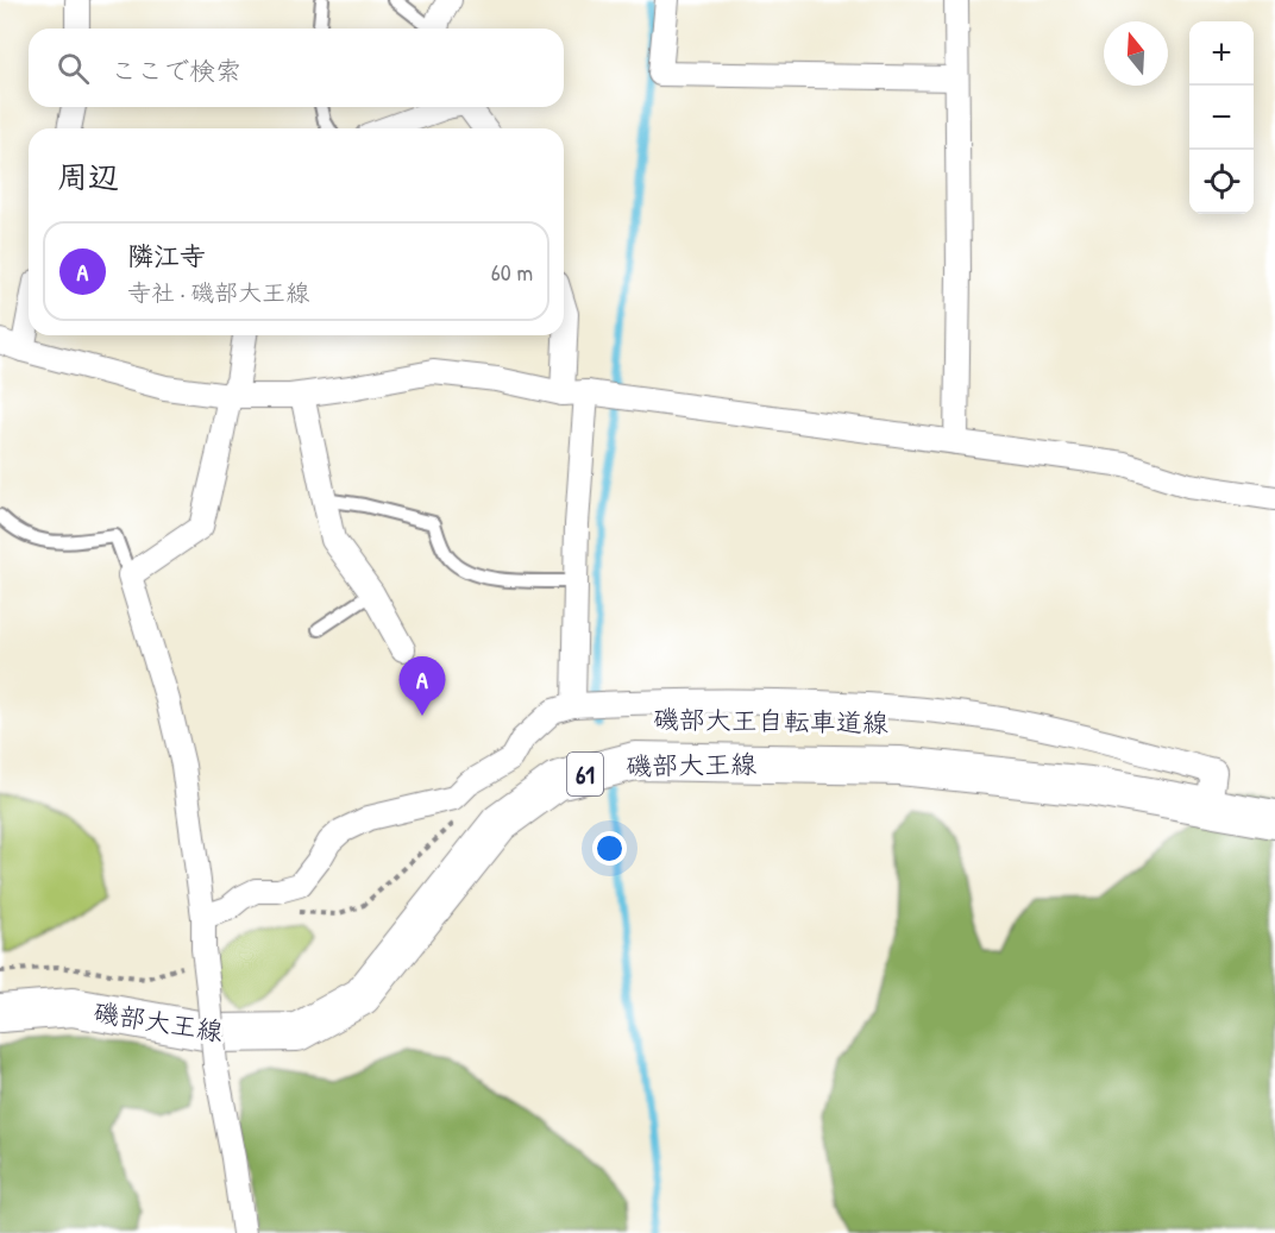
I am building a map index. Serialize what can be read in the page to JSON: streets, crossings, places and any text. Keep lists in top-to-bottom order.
{
  "streets": {
    "main road": ["磯部大王線", "61"]
  },
  "north": "top",
  "page": {
    "map_buttons": ["+", "−"],
    "search": "ここで検索",
    "heading": "周辺",
    "list": [
      {
        "mark": "A",
        "name": "隣江寺",
        "note": "寺社 · 磯部大王線",
        "value": "60 m"
      }
    ],
    "pins": "A"
  }
}
